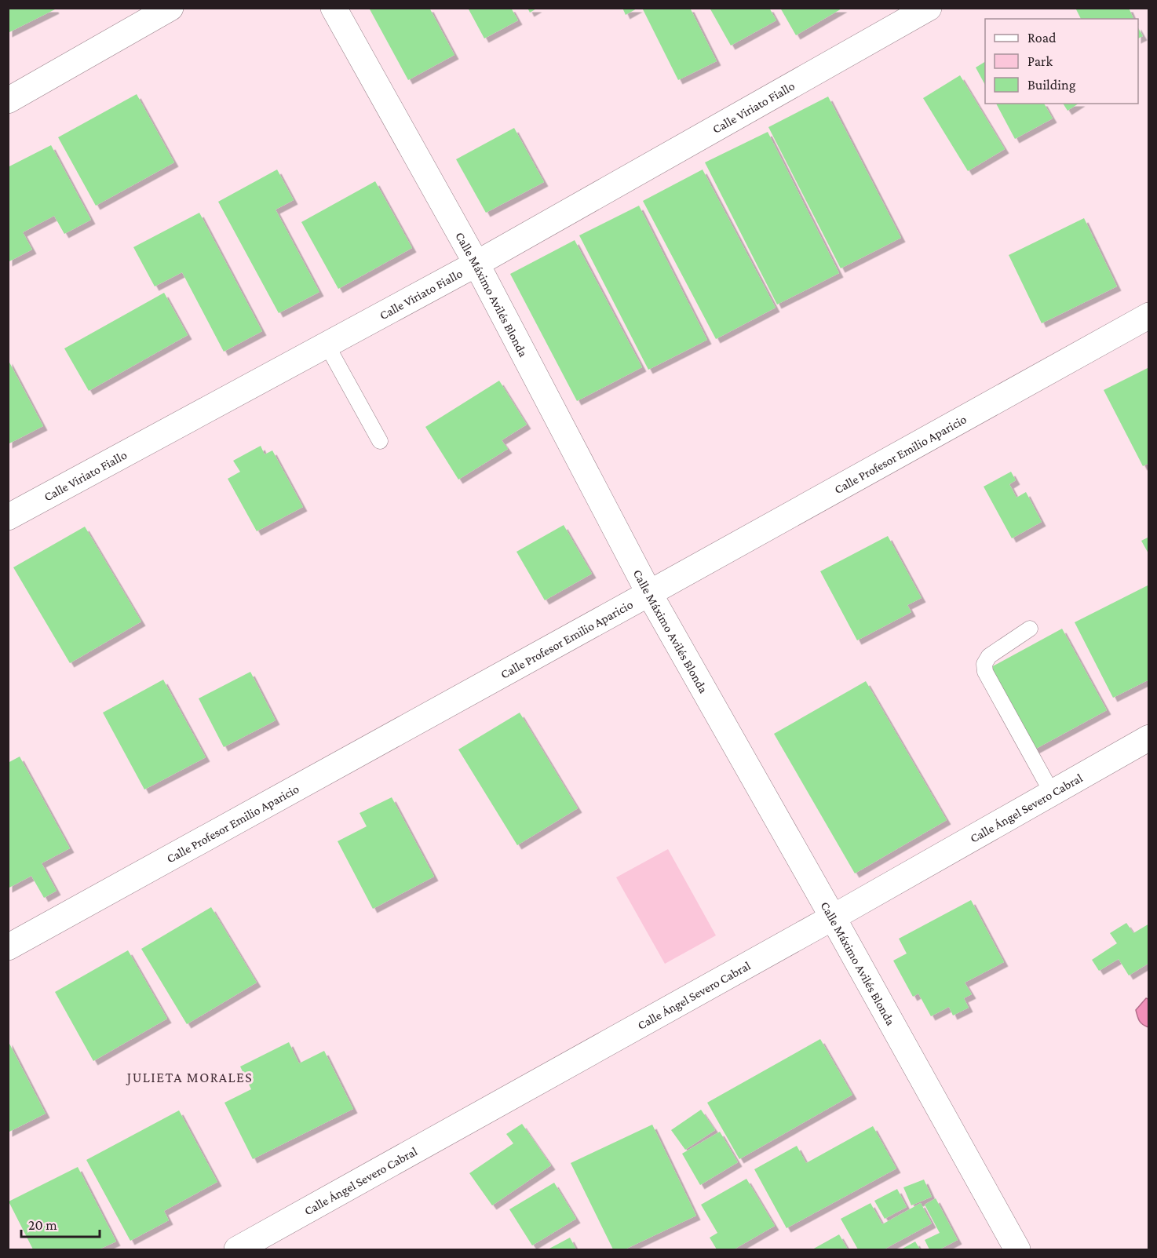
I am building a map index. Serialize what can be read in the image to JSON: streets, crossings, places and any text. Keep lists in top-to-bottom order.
{
  "streets": {
    "street": [
      "Calle Viriato Fiallo",
      "Calle Máximo Avilés Blonda",
      "Calle Profesor Emilio Aparicio",
      "Calle Ángel Severo Cabral"
    ]
  },
  "crossings": [
    ["Calle Viriato Fiallo", "Calle Máximo Avilés Blonda"],
    ["Calle Máximo Avilés Blonda", "Calle Profesor Emilio Aparicio"],
    ["Calle Máximo Avilés Blonda", "Calle Ángel Severo Cabral"]
  ],
  "districts": ["JULIETA MORALES"],
  "legend": ["Road", "Park", "Building"],
  "scale_bar": "20 m"
}
